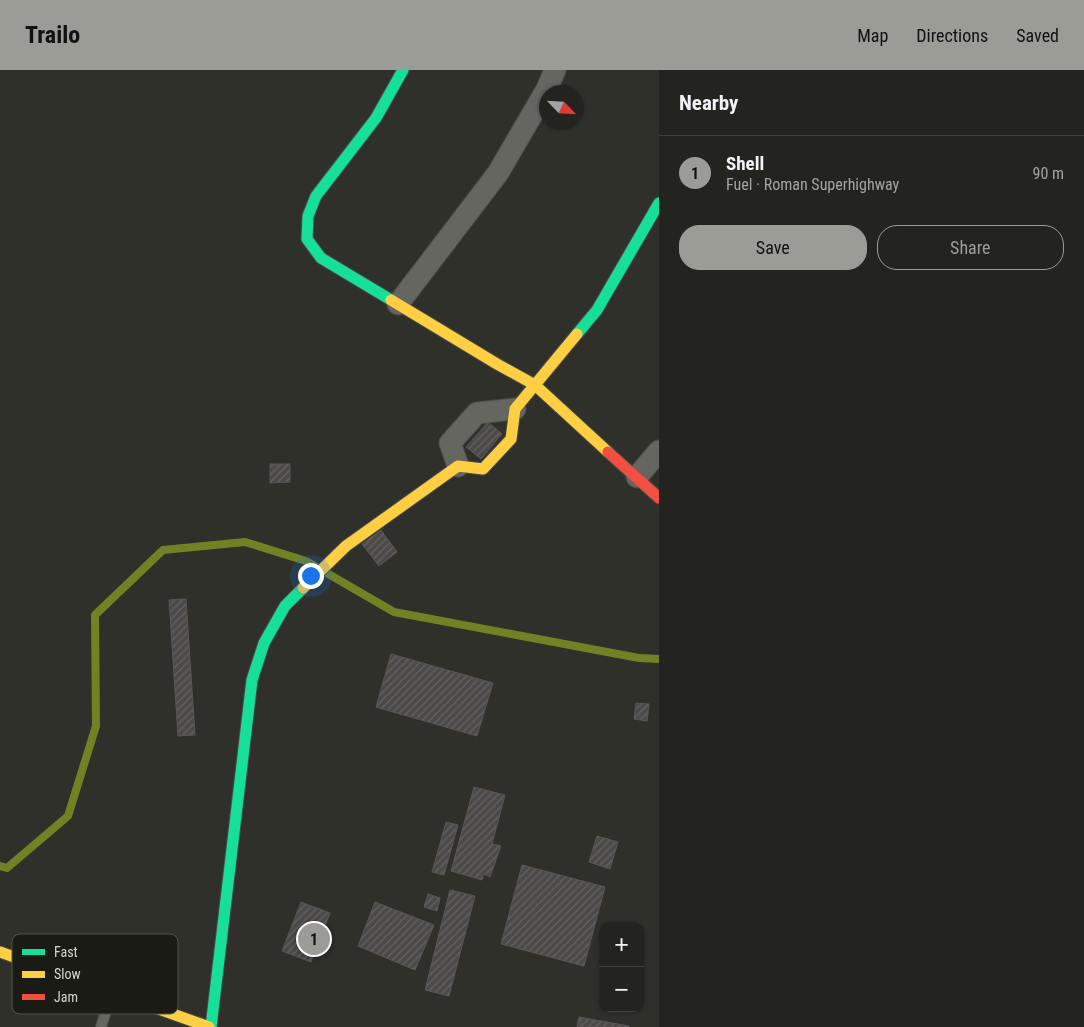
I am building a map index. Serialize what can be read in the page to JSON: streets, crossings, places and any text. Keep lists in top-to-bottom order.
{
  "legend": ["Fast", "Slow", "Jam"],
  "north": "bottom right",
  "page": {
    "header": "Trailo",
    "nav": ["Map", "Directions", "Saved"],
    "heading": "Nearby",
    "list": [
      {
        "mark": "1",
        "name": "Shell",
        "note": "Fuel · Roman Superhighway",
        "value": "90 m"
      }
    ],
    "buttons": ["Save", "Share"],
    "pins": "1",
    "map_buttons": ["+", "−"]
  }
}
